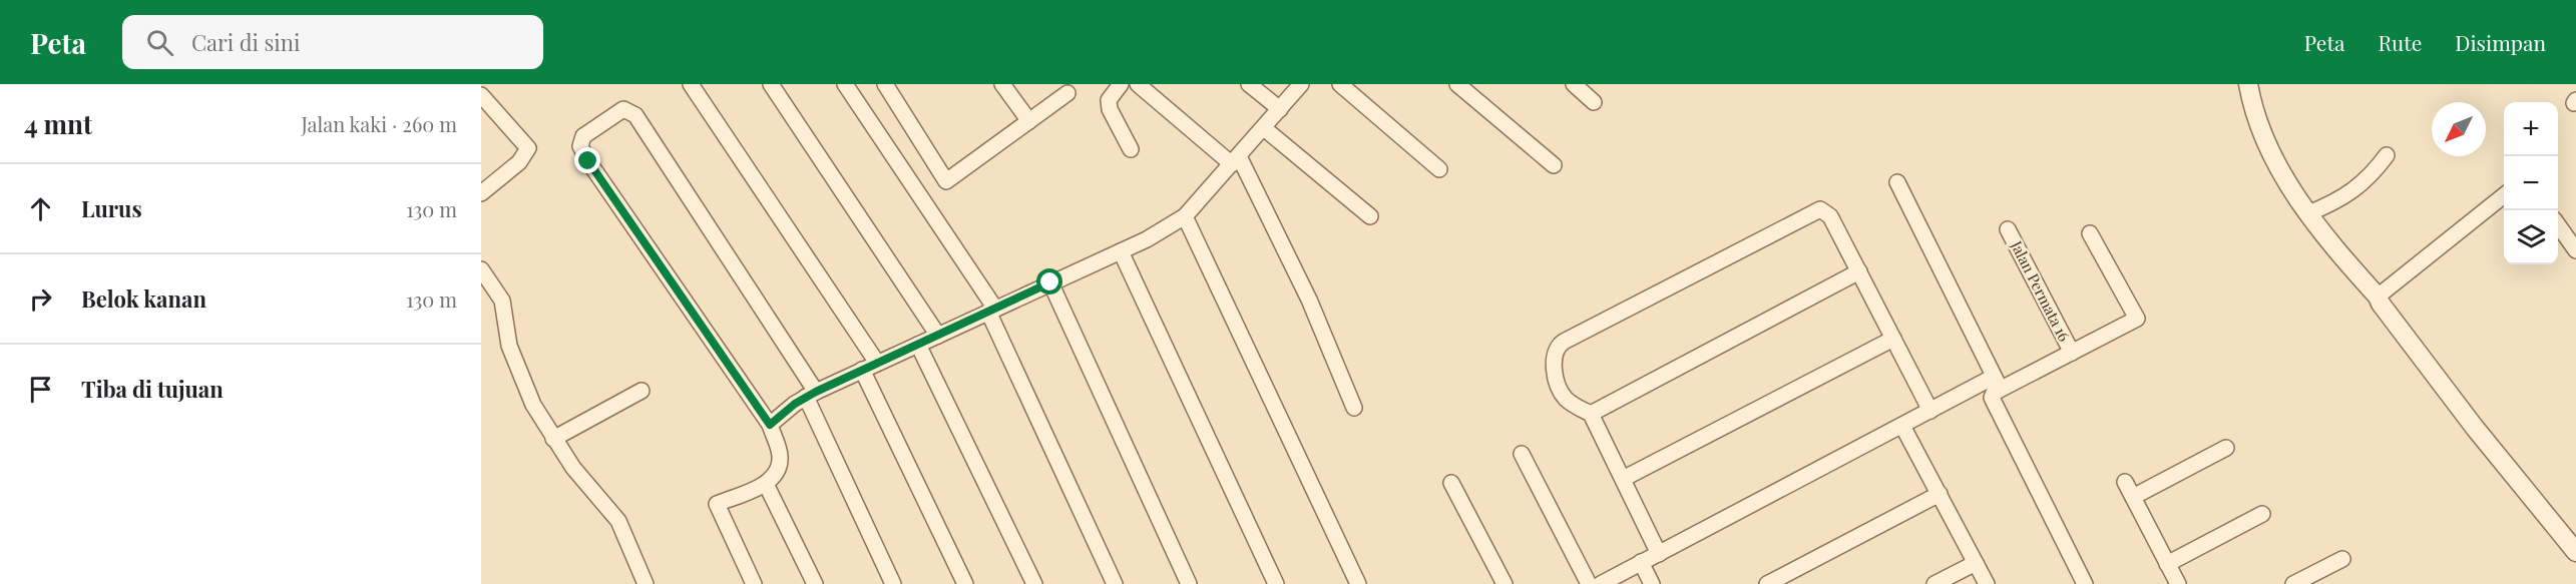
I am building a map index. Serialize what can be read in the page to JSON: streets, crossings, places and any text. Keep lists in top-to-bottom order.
{
  "streets": {
    "street": ["Jalan Permata 16"]
  },
  "north": "bottom left",
  "page": {
    "header": "Peta",
    "search": "Cari di sini",
    "nav": ["Peta", "Rute", "Disimpan"],
    "heading": ["4 mnt", "Jalan kaki · 260 m"],
    "map_buttons": ["+", "−"],
    "list": [
      ["Lurus", "130 m"],
      ["Belok kanan", "130 m"],
      "Tiba di tujuan"
    ]
  }
}
